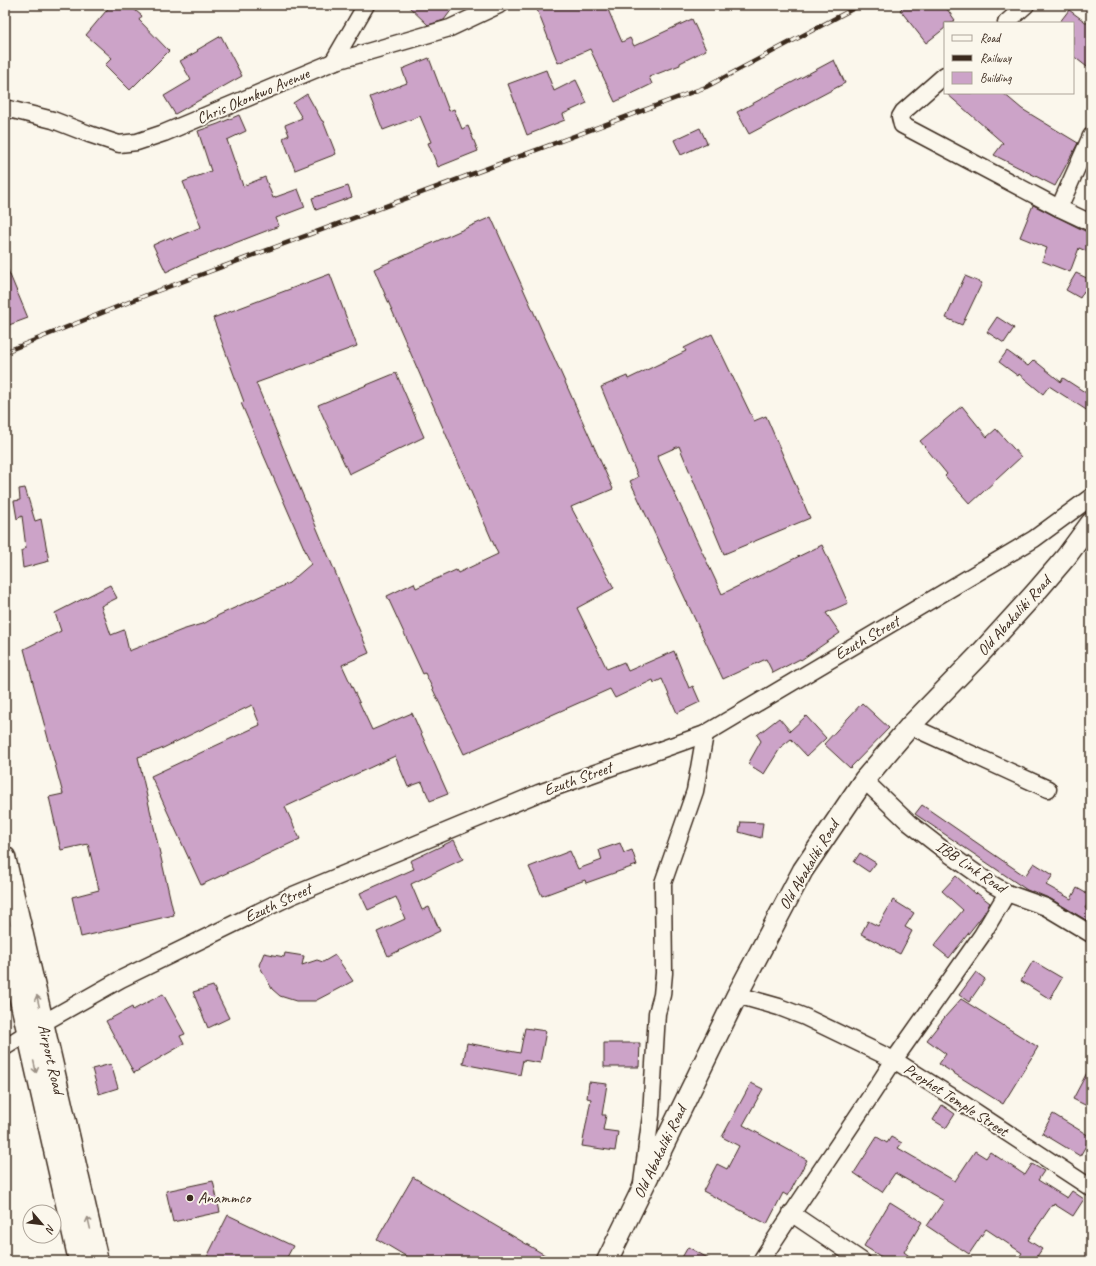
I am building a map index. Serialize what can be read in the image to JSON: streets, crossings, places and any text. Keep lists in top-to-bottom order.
{
  "streets": {
    "main road": ["Old Abakaliki Road", "Airport Road"],
    "street": [
      "Chris Okonkwo Avenue",
      "Ezuth Street",
      "IBB Link Road",
      "Prophet Temple Street"
    ]
  },
  "crossings": [
    ["Old Abakaliki Road", "IBB Link Road"],
    ["Ezuth Street", "Airport Road"]
  ],
  "places": ["Anammco"],
  "legend": ["Road", "Railway", "Building"],
  "north": "bottom right"
}
